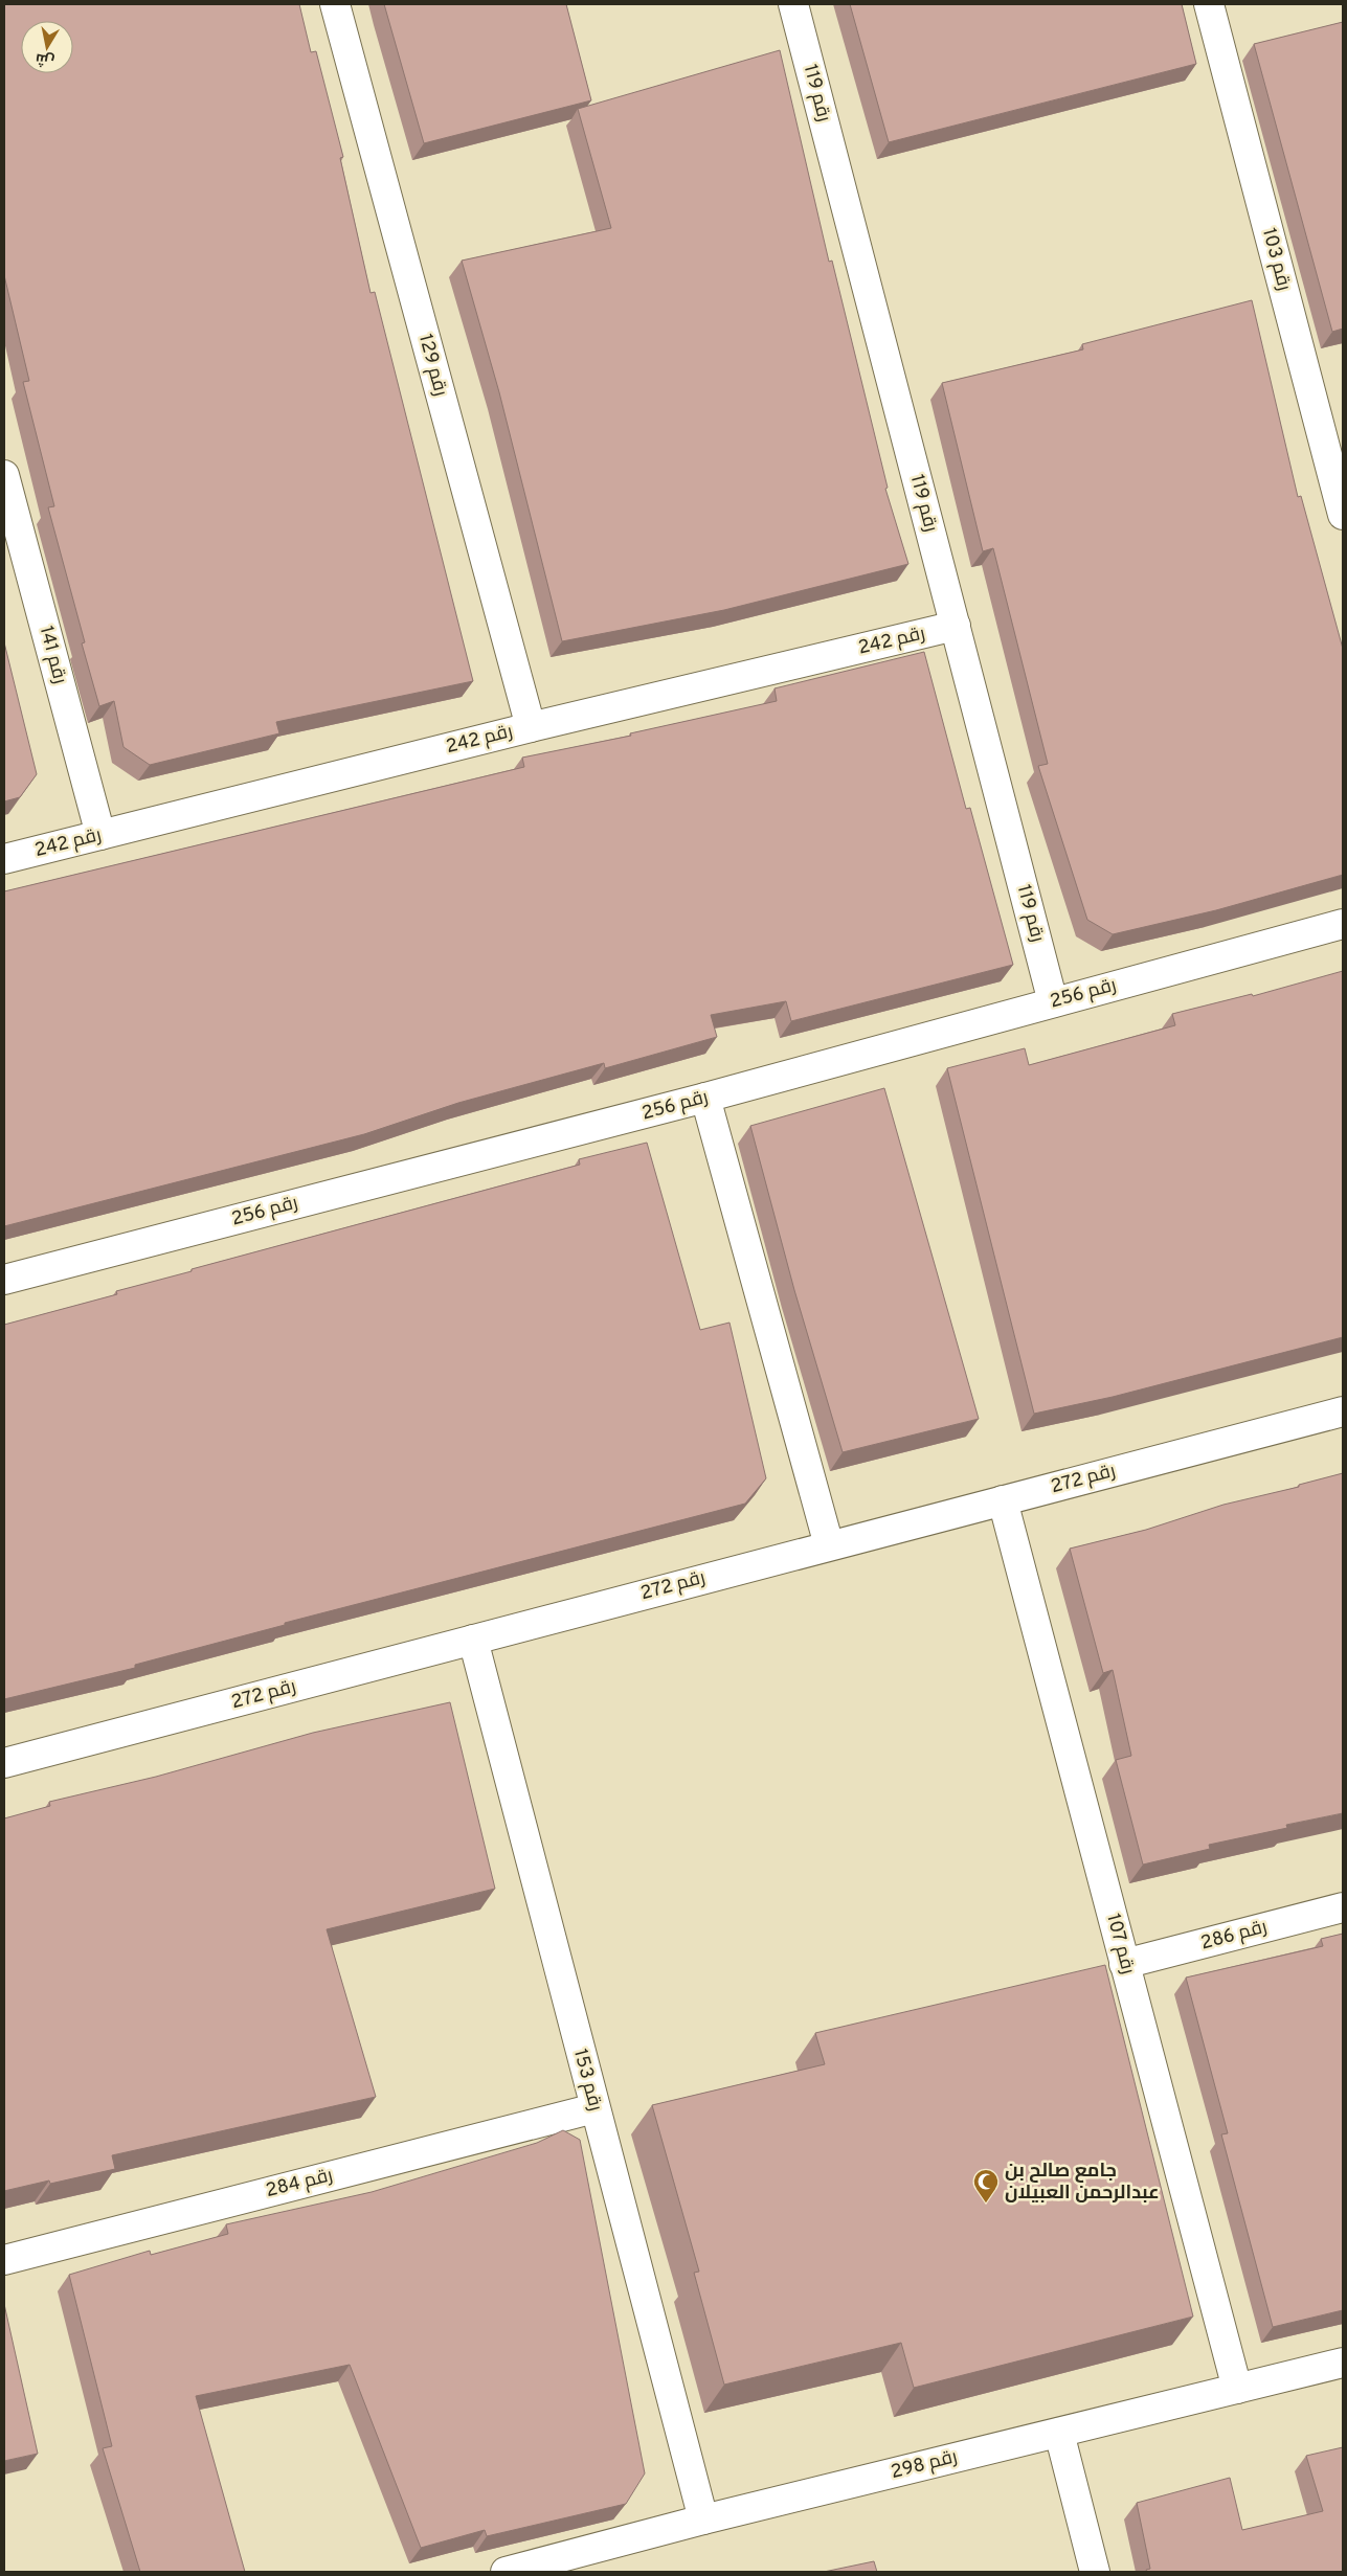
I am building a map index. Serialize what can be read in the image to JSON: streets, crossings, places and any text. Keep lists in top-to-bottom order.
{
  "streets": {
    "street": [
      "رقم 119",
      "رقم 103",
      "رقم 129",
      "رقم 242",
      "رقم 141",
      "رقم 256",
      "رقم 272",
      "رقم 286",
      "رقم 107",
      "رقم 153",
      "رقم 284",
      "رقم 298"
    ]
  },
  "crossings": [
    ["رقم 119", "رقم 242"],
    ["رقم 119", "رقم 256"],
    ["رقم 129", "رقم 242"],
    ["رقم 242", "رقم 141"],
    ["رقم 272", "رقم 107"],
    ["رقم 272", "رقم 153"],
    ["رقم 286", "رقم 107"],
    ["رقم 107", "رقم 298"],
    ["رقم 153", "رقم 284"],
    ["رقم 153", "رقم 298"]
  ],
  "places": {
    "mosque": ["جامع صالح بن عبدالرحمن العبيلان"]
  },
  "north": "bottom"
}
